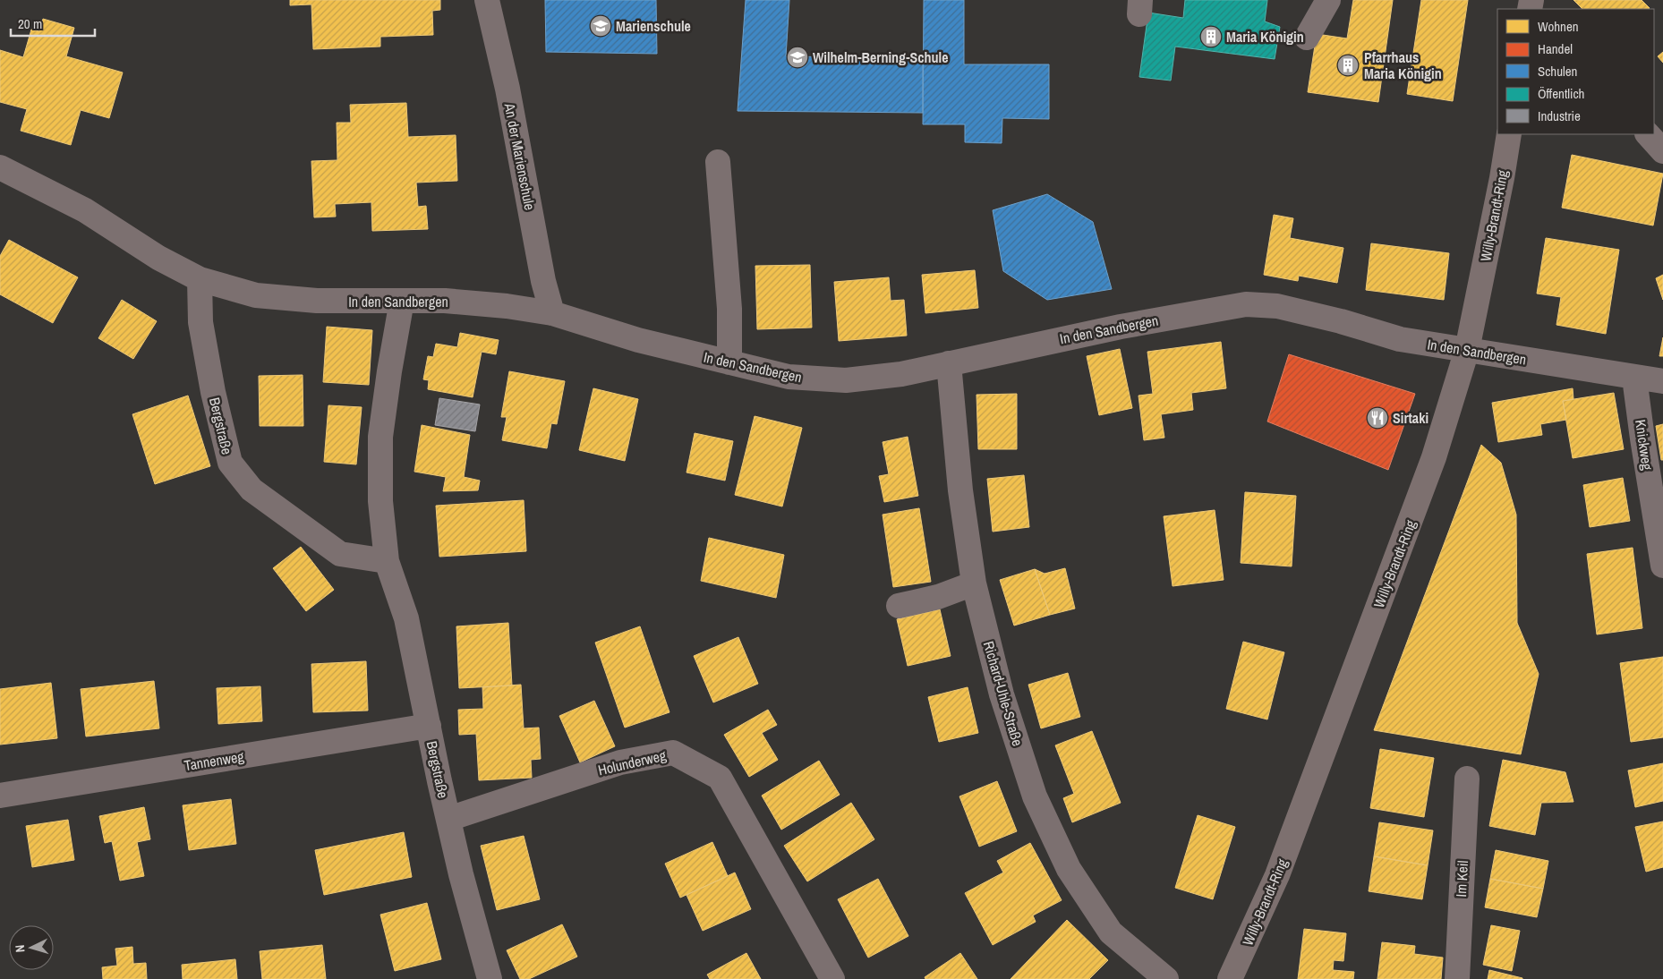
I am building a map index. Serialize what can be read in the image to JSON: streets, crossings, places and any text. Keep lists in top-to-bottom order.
{
  "streets": {
    "main road": ["Willy-Brandt-Ring"],
    "street": [
      "An der Marienschule",
      "In den Sandbergen",
      "Bergstraße",
      "Knickweg",
      "Richard-Uhle-Straße",
      "Tannenweg",
      "Holunderweg",
      "Im Keil"
    ]
  },
  "crossings": [
    ["An der Marienschule", "In den Sandbergen"],
    ["Willy-Brandt-Ring", "In den Sandbergen"],
    ["In den Sandbergen", "Bergstraße"],
    ["In den Sandbergen", "Knickweg"],
    ["In den Sandbergen", "Richard-Uhle-Straße"],
    ["Bergstraße", "Tannenweg"],
    ["Bergstraße", "Holunderweg"]
  ],
  "places": {
    "school or university": ["Marienschule", "Wilhelm-Berning-Schule"],
    "building": ["Maria Königin", "Pfarrhaus Maria Königin"],
    "restaurant": ["Sirtaki"]
  },
  "legend": [
    "Wohnen",
    "Handel",
    "Schulen",
    "Öffentlich",
    "Industrie"
  ],
  "scale_bar": "20 m",
  "north": "left"
}
